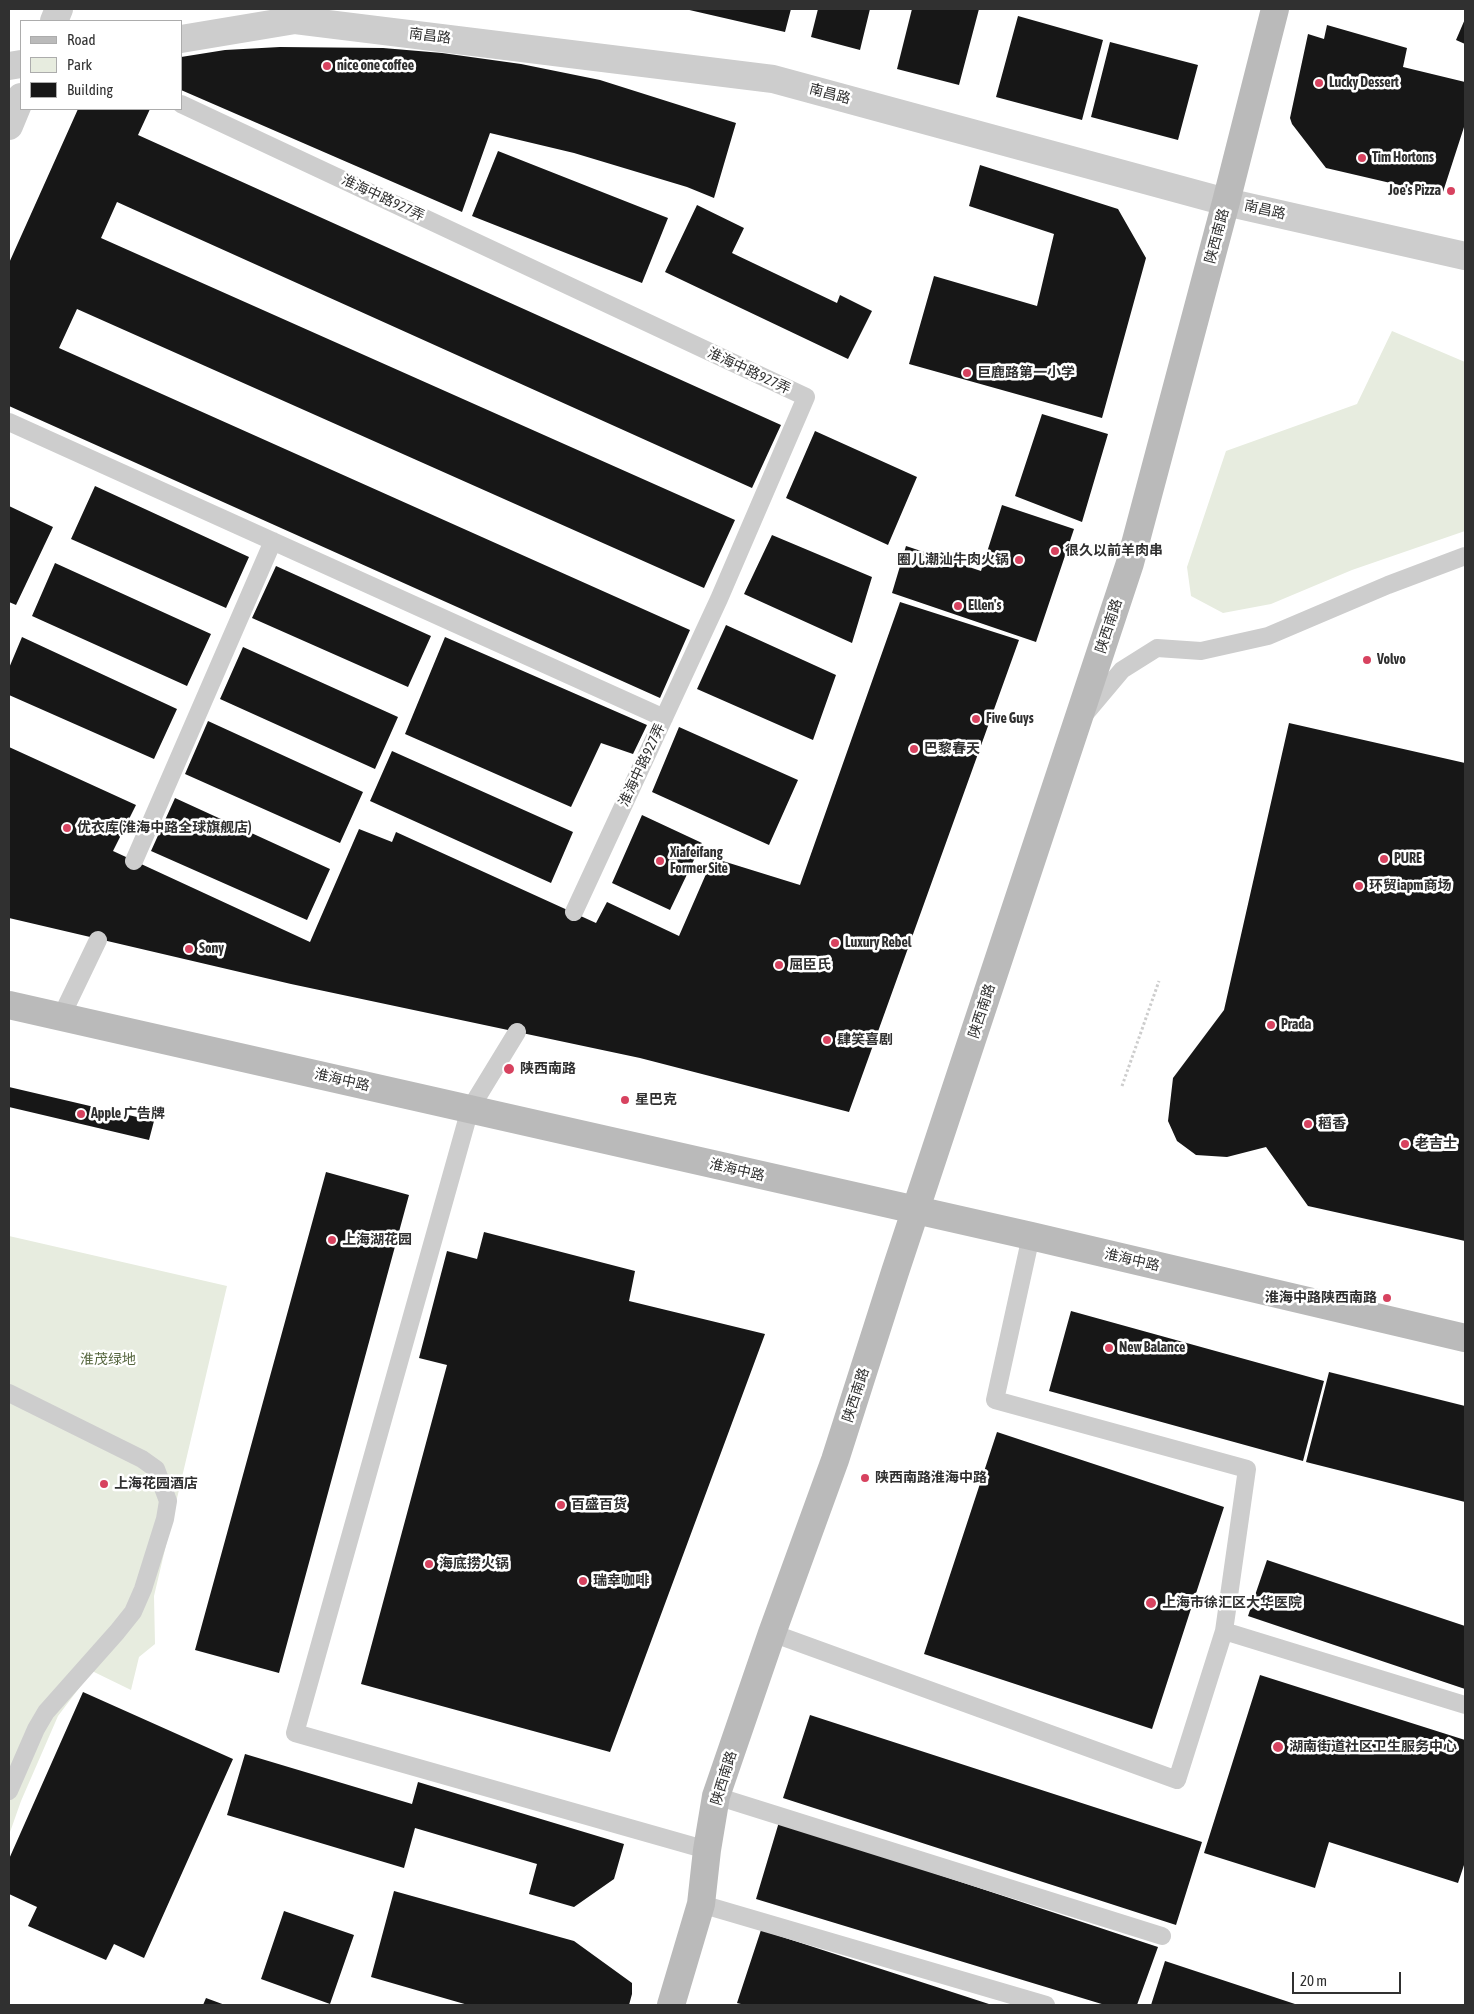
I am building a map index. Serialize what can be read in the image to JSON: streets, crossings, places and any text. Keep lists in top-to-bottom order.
{
  "streets": {
    "main road": ["陕西南路", "淮海中路"],
    "street": ["南昌路"],
    "lane": ["淮海中路927弄"]
  },
  "crossings": [
    ["南昌路", "陕西南路"],
    ["陕西南路", "淮海中路"]
  ],
  "parks": ["淮茂绿地"],
  "places": [
    "nice one coffee",
    "Lucky Dessert",
    "Tim Hortons",
    "Joe's Pizza",
    "巨鹿路第一小学",
    "很久以前羊肉串",
    "圈儿潮汕牛肉火锅",
    "Ellen's",
    "Volvo",
    "Five Guys",
    "巴黎春天",
    "优衣库(淮海中路全球旗舰店)",
    "PURE",
    "Xiafeifang Former Site",
    "环贸iapm商场",
    "Luxury Rebel",
    "Sony",
    "屈臣氏",
    "Prada",
    "肆笑喜剧",
    "陕西南路",
    "星巴克",
    "Apple 广告牌",
    "稻香",
    "老吉士",
    "上海湖花园",
    "淮海中路陕西南路",
    "New Balance",
    "陕西南路淮海中路",
    "上海花园酒店",
    "百盛百货",
    "海底捞火锅",
    "瑞幸咖啡",
    "上海市徐汇区大华医院",
    "湖南街道社区卫生服务中心"
  ],
  "legend": ["Road", "Park", "Building"],
  "scale_bar": "20 m"
}
